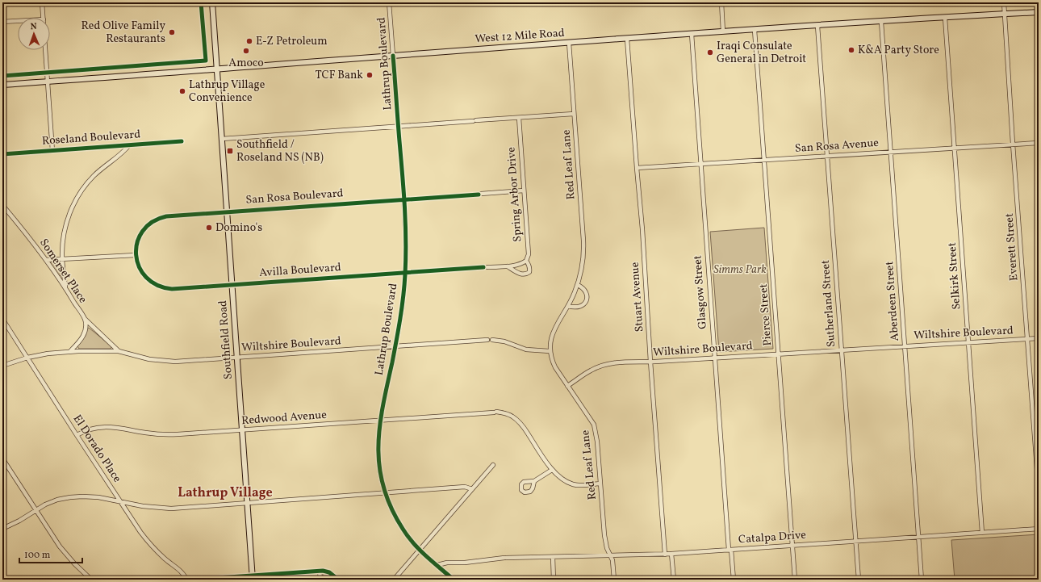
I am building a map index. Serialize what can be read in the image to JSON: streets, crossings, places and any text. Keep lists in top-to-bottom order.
{
  "streets": {
    "main road": ["West 12 Mile Road", "Southfield Road"],
    "street": [
      "Lathrup Boulevard",
      "Roseland Boulevard",
      "San Rosa Avenue",
      "Red Leaf Lane",
      "Spring Arbor Drive",
      "San Rosa Boulevard",
      "Everett Street",
      "Avilla Boulevard",
      "Somerset Place",
      "Selkirk Street",
      "Glasgow Street",
      "Stuart Avenue",
      "Aberdeen Street",
      "Sutherland Street",
      "Pierce Street",
      "Wiltshire Boulevard",
      "Redwood Avenue",
      "El Dorado Place",
      "Catalpa Drive"
    ]
  },
  "crossings": [
    ["West 12 Mile Road", "Lathrup Boulevard"],
    ["West 12 Mile Road", "Red Leaf Lane"],
    ["West 12 Mile Road", "Everett Street"],
    ["West 12 Mile Road", "Selkirk Street"],
    ["West 12 Mile Road", "Glasgow Street"],
    ["West 12 Mile Road", "Stuart Avenue"],
    ["West 12 Mile Road", "Aberdeen Street"],
    ["West 12 Mile Road", "Sutherland Street"],
    ["West 12 Mile Road", "Pierce Street"],
    ["West 12 Mile Road", "Southfield Road"],
    ["Lathrup Boulevard", "San Rosa Boulevard"],
    ["Lathrup Boulevard", "Avilla Boulevard"],
    ["Lathrup Boulevard", "Wiltshire Boulevard"],
    ["Lathrup Boulevard", "Redwood Avenue"],
    ["Lathrup Boulevard", "Catalpa Drive"],
    ["San Rosa Avenue", "Everett Street"],
    ["San Rosa Avenue", "Selkirk Street"],
    ["San Rosa Avenue", "Glasgow Street"],
    ["San Rosa Avenue", "Stuart Avenue"],
    ["San Rosa Avenue", "Aberdeen Street"],
    ["San Rosa Avenue", "Sutherland Street"],
    ["San Rosa Avenue", "Pierce Street"],
    ["Red Leaf Lane", "Wiltshire Boulevard"],
    ["Red Leaf Lane", "Redwood Avenue"],
    ["Red Leaf Lane", "Catalpa Drive"],
    ["Spring Arbor Drive", "San Rosa Boulevard"],
    ["Spring Arbor Drive", "Avilla Boulevard"],
    ["San Rosa Boulevard", "Avilla Boulevard"],
    ["San Rosa Boulevard", "Southfield Road"],
    ["Everett Street", "Wiltshire Boulevard"],
    ["Avilla Boulevard", "Southfield Road"],
    ["Somerset Place", "Wiltshire Boulevard"],
    ["Selkirk Street", "Wiltshire Boulevard"],
    ["Selkirk Street", "Catalpa Drive"],
    ["Glasgow Street", "Wiltshire Boulevard"],
    ["Glasgow Street", "Catalpa Drive"],
    ["Stuart Avenue", "Wiltshire Boulevard"],
    ["Stuart Avenue", "Catalpa Drive"],
    ["Aberdeen Street", "Wiltshire Boulevard"],
    ["Aberdeen Street", "Catalpa Drive"],
    ["Sutherland Street", "Wiltshire Boulevard"],
    ["Sutherland Street", "Catalpa Drive"],
    ["Pierce Street", "Wiltshire Boulevard"],
    ["Pierce Street", "Catalpa Drive"],
    ["Wiltshire Boulevard", "Southfield Road"],
    ["Wiltshire Boulevard", "El Dorado Place"],
    ["Southfield Road", "Redwood Avenue"],
    ["Redwood Avenue", "El Dorado Place"]
  ],
  "districts": ["Lathrup Village"],
  "parks": ["Simms Park"],
  "places": {
    "other": [
      "Red Olive Family Restaurants",
      "E-Z Petroleum",
      "K&A Party Store",
      "Amoco",
      "Iraqi Consulate General in Detroit",
      "TCF Bank",
      "Lathrup Village Convenience",
      "Domino's"
    ],
    "transit": ["Southfield / Roseland NS (NB)"]
  },
  "scale_bar": "100 m",
  "north": "top"
}
